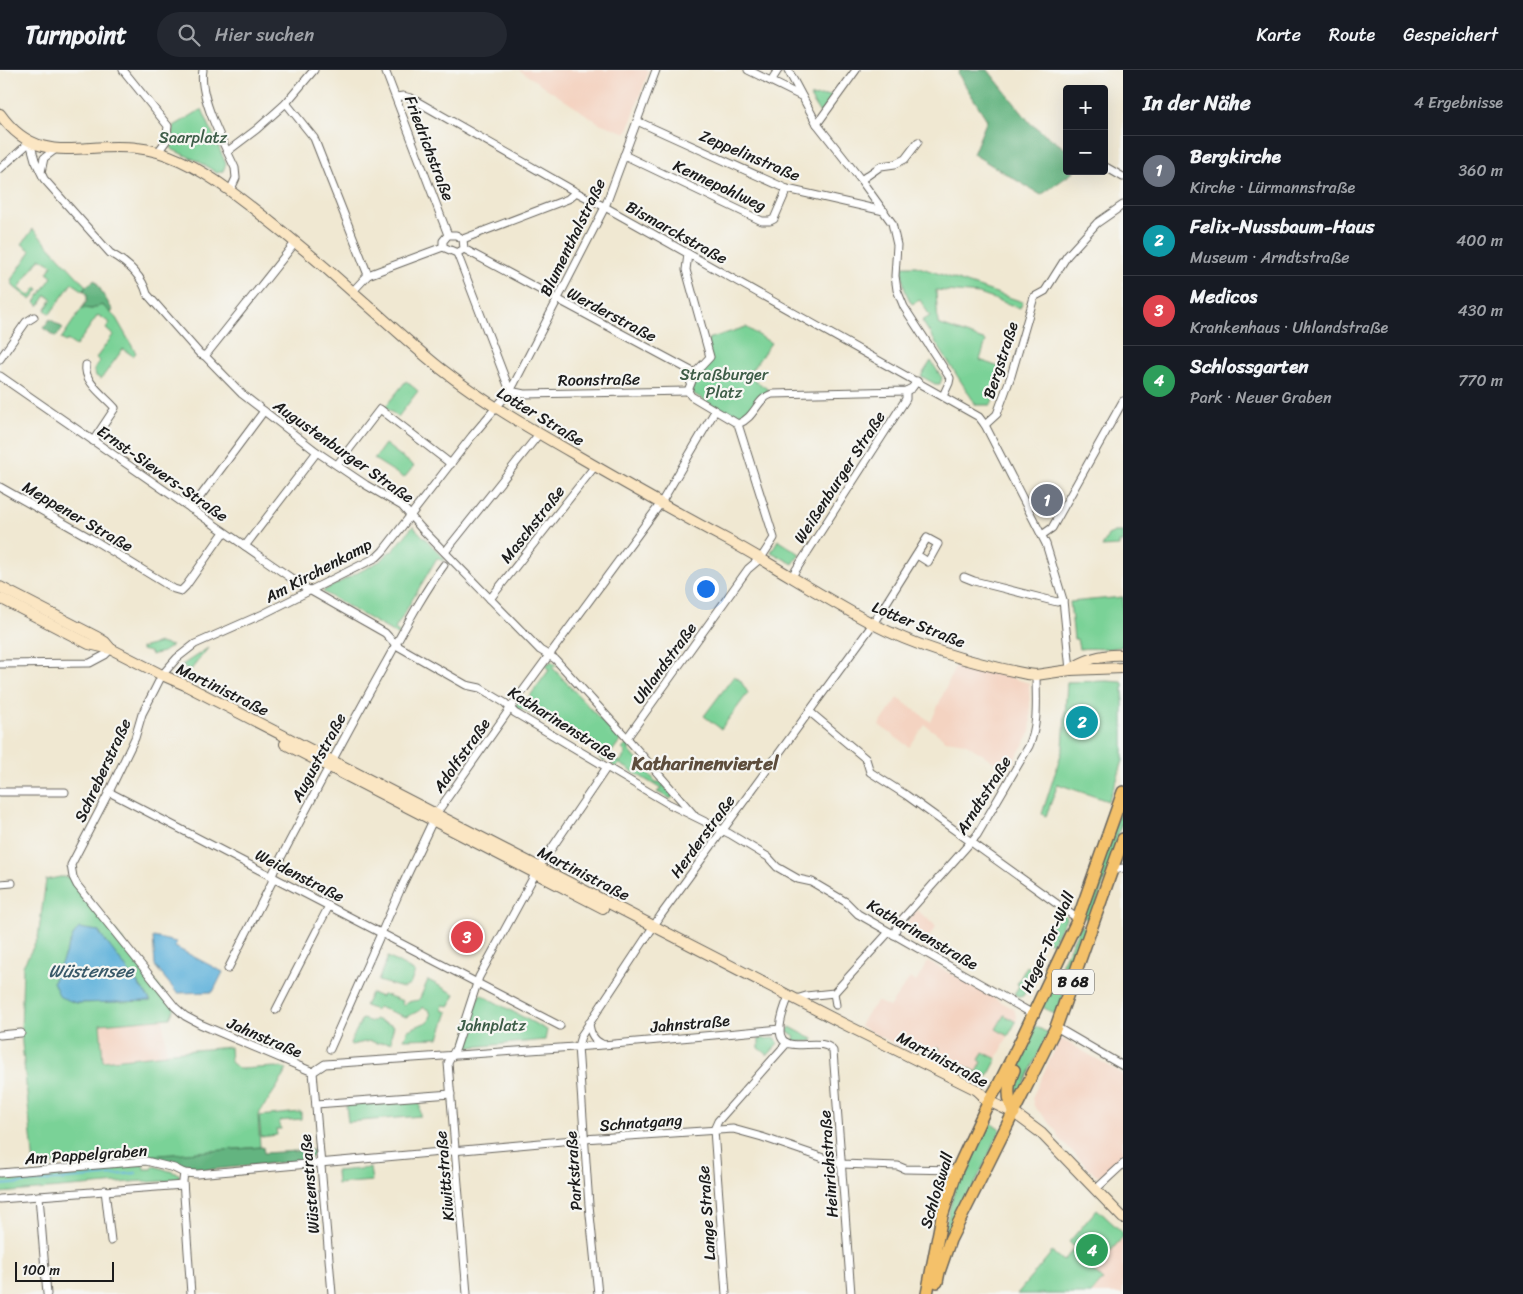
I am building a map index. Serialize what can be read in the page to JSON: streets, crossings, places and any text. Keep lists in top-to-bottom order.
{
  "streets": {
    "main road": ["Heger-Tor-Wall", "B 68", "Schloßwall"],
    "street": [
      "Friedrichstraße",
      "Zeppelinstraße",
      "Kennepohlweg",
      "Bismarckstraße",
      "Blumenthalstraße",
      "Werderstraße",
      "Bergstraße",
      "Roonstraße",
      "Lotter Straße",
      "Augustenburger Straße",
      "Ernst-Sievers-Straße",
      "Weißenburger Straße",
      "Meppener Straße",
      "Maschstraße",
      "Am Kirchenkamp",
      "Uhlandstraße",
      "Martinistraße",
      "Katharinenstraße",
      "Adolfstraße",
      "Auguststraße",
      "Schreberstraße",
      "Arndtstraße",
      "Herderstraße",
      "Weidenstraße",
      "Jahnstraße",
      "Schnatgang",
      "Am Pappelgraben",
      "Heinrichstraße",
      "Parkstraße",
      "Kiwittstraße",
      "Wüstenstraße",
      "Lange Straße"
    ]
  },
  "crossings": [
    ["Friedrichstraße", "Bismarckstraße"],
    ["Zeppelinstraße", "Kennepohlweg"],
    ["Zeppelinstraße", "Blumenthalstraße"],
    ["Kennepohlweg", "Blumenthalstraße"],
    ["Bismarckstraße", "Blumenthalstraße"],
    ["Bismarckstraße", "Bergstraße"],
    ["Blumenthalstraße", "Werderstraße"],
    ["Blumenthalstraße", "Roonstraße"],
    ["Blumenthalstraße", "Lotter Straße"],
    ["Blumenthalstraße", "Am Kirchenkamp"],
    ["Lotter Straße", "Augustenburger Straße"],
    ["Lotter Straße", "Weißenburger Straße"],
    ["Lotter Straße", "Maschstraße"],
    ["Lotter Straße", "Am Kirchenkamp"],
    ["Lotter Straße", "Uhlandstraße"],
    ["Lotter Straße", "Adolfstraße"],
    ["Lotter Straße", "Arndtstraße"],
    ["Lotter Straße", "Herderstraße"],
    ["Augustenburger Straße", "Maschstraße"],
    ["Augustenburger Straße", "Am Kirchenkamp"],
    ["Augustenburger Straße", "Uhlandstraße"],
    ["Augustenburger Straße", "Katharinenstraße"],
    ["Augustenburger Straße", "Adolfstraße"],
    ["Ernst-Sievers-Straße", "Meppener Straße"],
    ["Ernst-Sievers-Straße", "Am Kirchenkamp"],
    ["Ernst-Sievers-Straße", "Katharinenstraße"],
    ["Am Kirchenkamp", "Martinistraße"],
    ["Am Kirchenkamp", "Katharinenstraße"],
    ["Am Kirchenkamp", "Schreberstraße"],
    ["Martinistraße", "Adolfstraße"],
    ["Martinistraße", "Auguststraße"],
    ["Martinistraße", "Schreberstraße"],
    ["Martinistraße", "Herderstraße"],
    ["Martinistraße", "Heger-Tor-Wall"],
    ["Martinistraße", "Schloßwall"],
    ["Katharinenstraße", "Adolfstraße"],
    ["Katharinenstraße", "Auguststraße"],
    ["Katharinenstraße", "Arndtstraße"],
    ["Katharinenstraße", "Herderstraße"],
    ["Katharinenstraße", "Heger-Tor-Wall"],
    ["Adolfstraße", "Weidenstraße"],
    ["Auguststraße", "Weidenstraße"],
    ["Schreberstraße", "Weidenstraße"],
    ["Schreberstraße", "Jahnstraße"],
    ["Herderstraße", "Jahnstraße"],
    ["Herderstraße", "Parkstraße"],
    ["Heger-Tor-Wall", "Schloßwall"],
    ["Jahnstraße", "Parkstraße"],
    ["Jahnstraße", "Kiwittstraße"],
    ["Jahnstraße", "Wüstenstraße"],
    ["Schnatgang", "Am Pappelgraben"],
    ["Schnatgang", "Heinrichstraße"],
    ["Schnatgang", "Parkstraße"],
    ["Schnatgang", "Kiwittstraße"],
    ["Schnatgang", "Wüstenstraße"],
    ["Schnatgang", "Schloßwall"],
    ["Schnatgang", "Lange Straße"],
    ["Am Pappelgraben", "Wüstenstraße"]
  ],
  "districts": ["Katharinenviertel"],
  "water": ["Wüstensee"],
  "parks": ["Saarplatz", "Straßburger Platz", "Jahnplatz"],
  "scale_bar": "100 m",
  "page": {
    "header": "Turnpoint",
    "search": "Hier suchen",
    "nav": ["Karte", "Route", "Gespeichert"],
    "heading": ["In der Nähe", "4 Ergebnisse"],
    "map_buttons": ["+", "−"],
    "list": [
      {
        "mark": "1",
        "name": "Bergkirche",
        "note": "Kirche · Lürmannstraße",
        "value": "360 m"
      },
      {
        "mark": "2",
        "name": "Felix-Nussbaum-Haus",
        "note": "Museum · Arndtstraße",
        "value": "400 m"
      },
      {
        "mark": "3",
        "name": "Medicos",
        "note": "Krankenhaus · Uhlandstraße",
        "value": "430 m"
      },
      {
        "mark": "4",
        "name": "Schlossgarten",
        "note": "Park · Neuer Graben",
        "value": "770 m"
      }
    ],
    "pins": [
      "1",
      "2",
      "3",
      "4"
    ],
    "scale": "100 m"
  }
}
